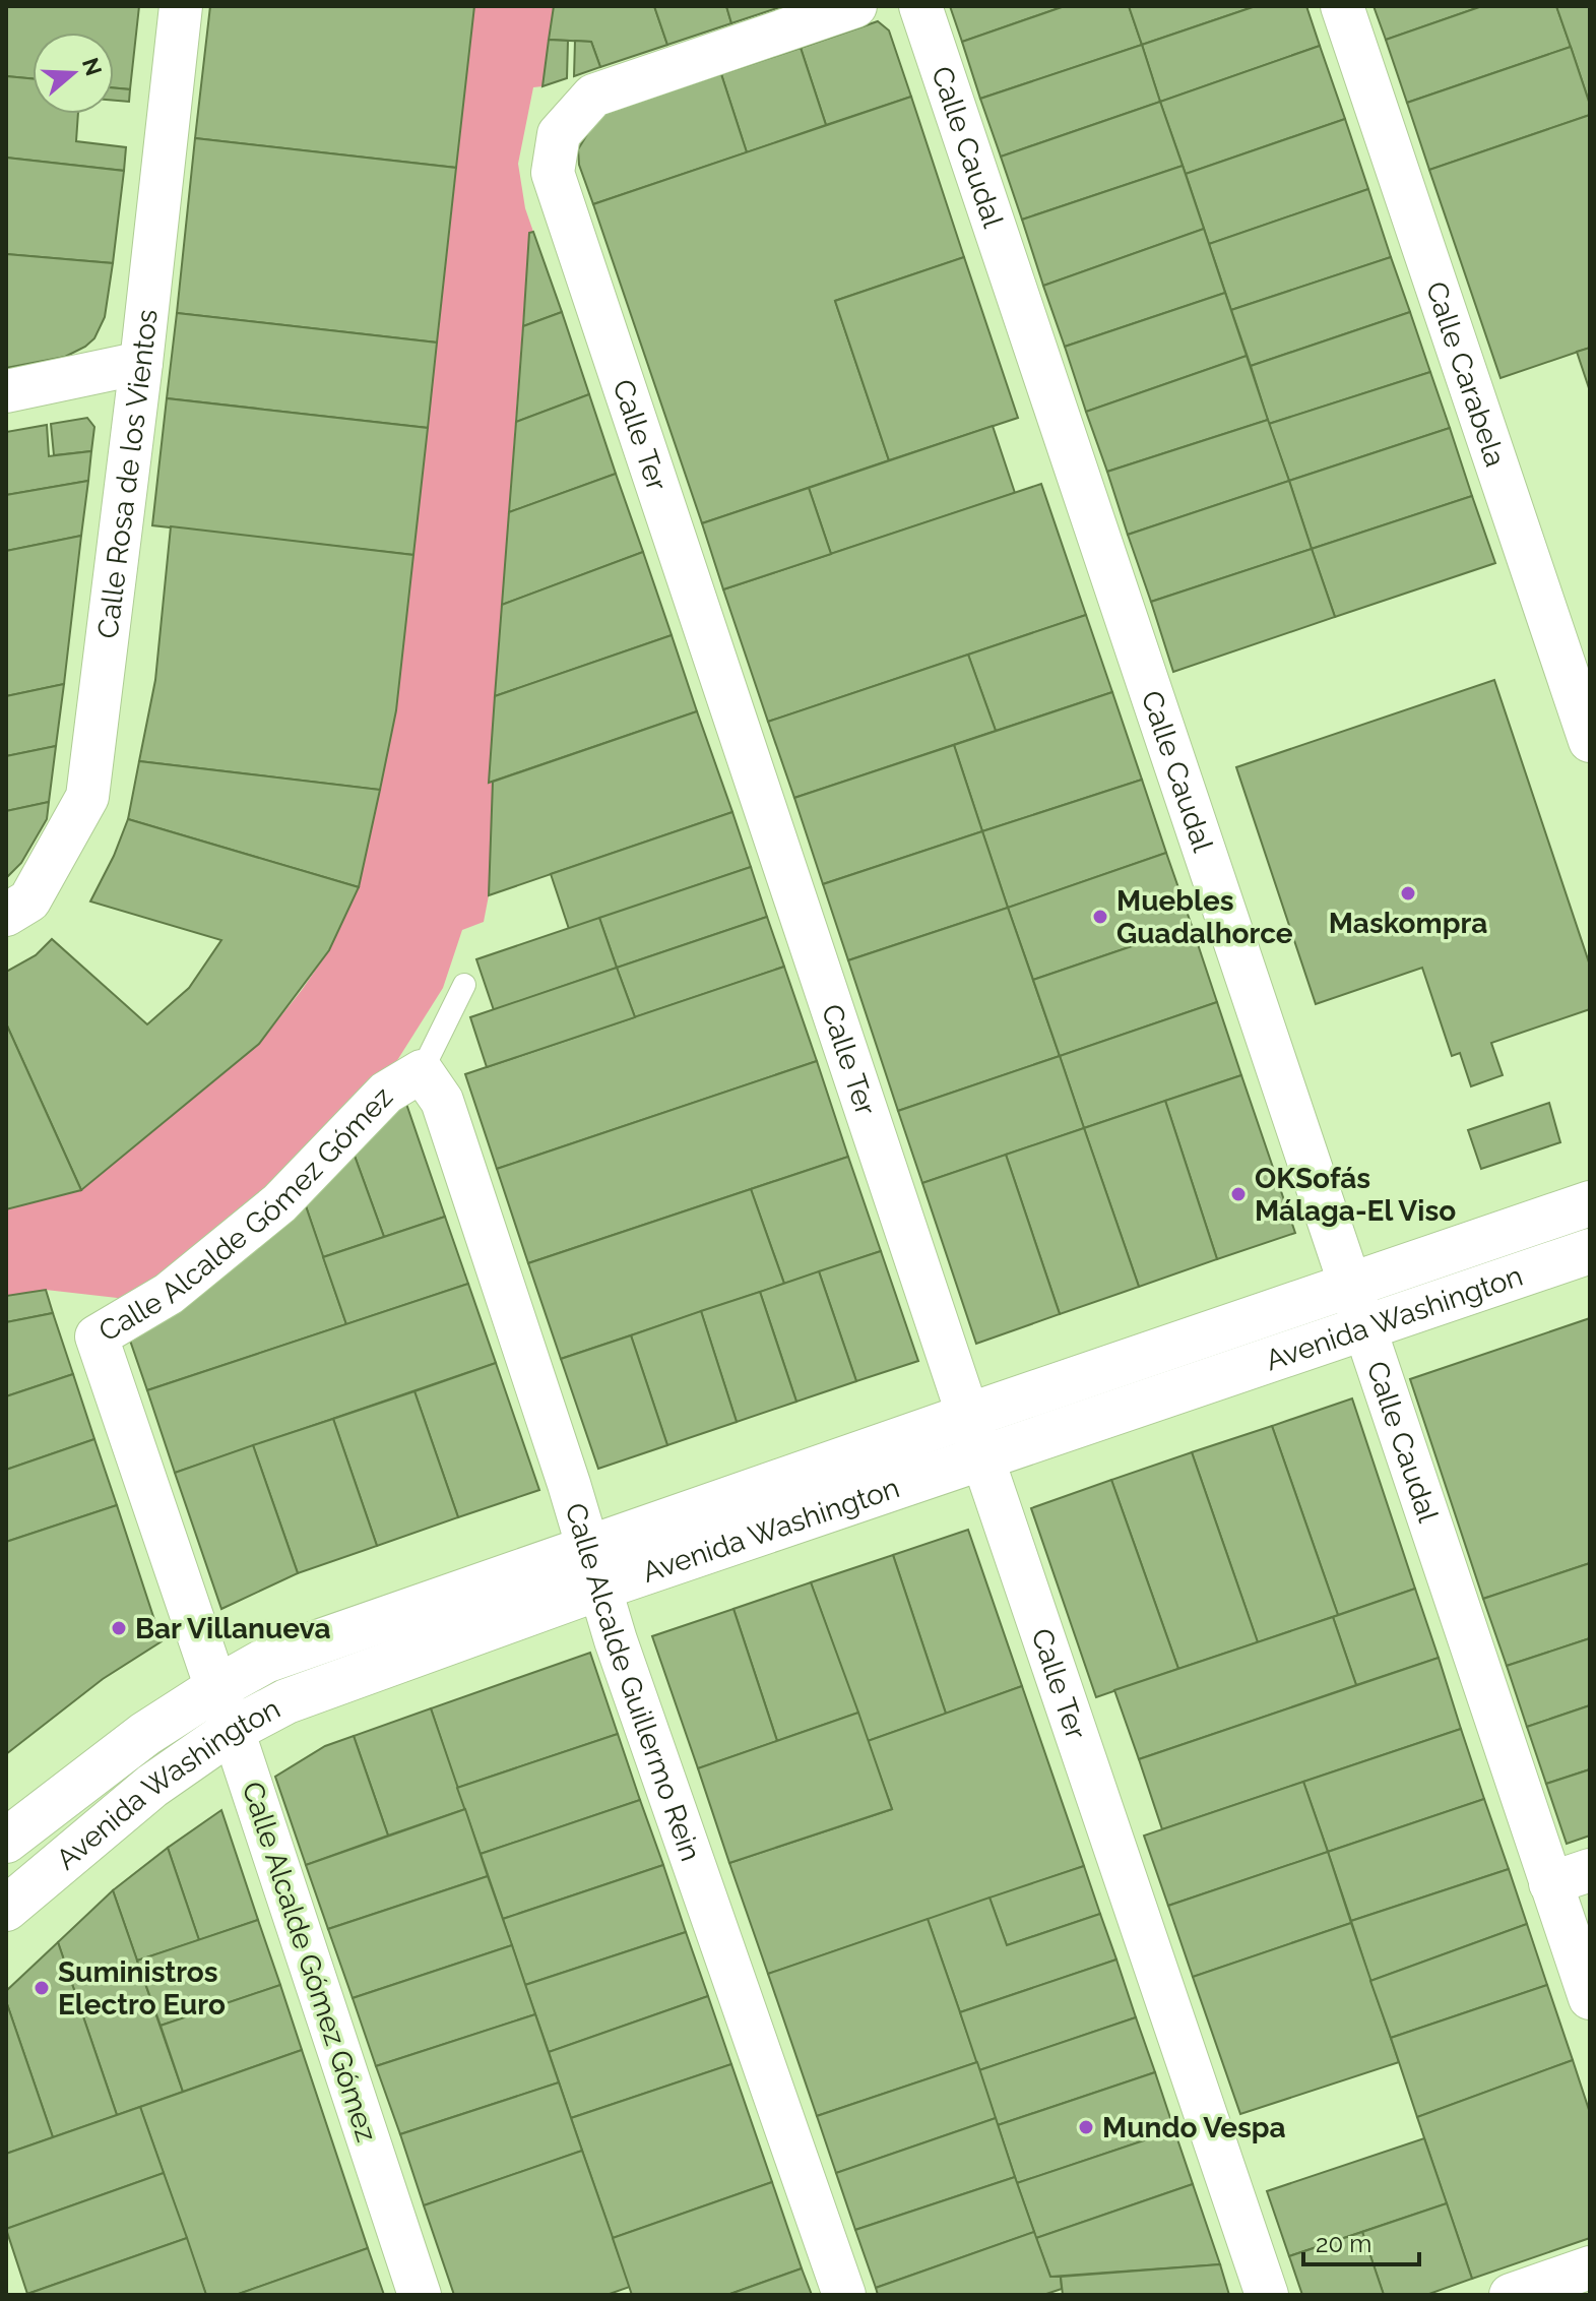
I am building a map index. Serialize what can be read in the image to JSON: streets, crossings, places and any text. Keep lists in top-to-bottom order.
{
  "streets": {
    "main road": ["Avenida Washington"],
    "street": [
      "Calle Caudal",
      "Calle Carabela",
      "Calle Ter",
      "Calle Rosa de los Vientos",
      "Calle Alcalde Gómez Gómez",
      "Calle Alcalde Guillermo Rein"
    ]
  },
  "crossings": [
    ["Calle Caudal", "Avenida Washington"],
    ["Calle Ter", "Avenida Washington"],
    ["Calle Alcalde Gómez Gómez", "Avenida Washington"],
    ["Calle Alcalde Gómez Gómez", "Calle Alcalde Guillermo Rein"],
    ["Avenida Washington", "Calle Alcalde Guillermo Rein"]
  ],
  "places": [
    "Maskompra",
    "Muebles Guadalhorce",
    "OKSofás Málaga-El Viso",
    "Bar Villanueva",
    "Suministros Electro Euro",
    "Mundo Vespa"
  ],
  "scale_bar": "20 m",
  "north": "right"
}
